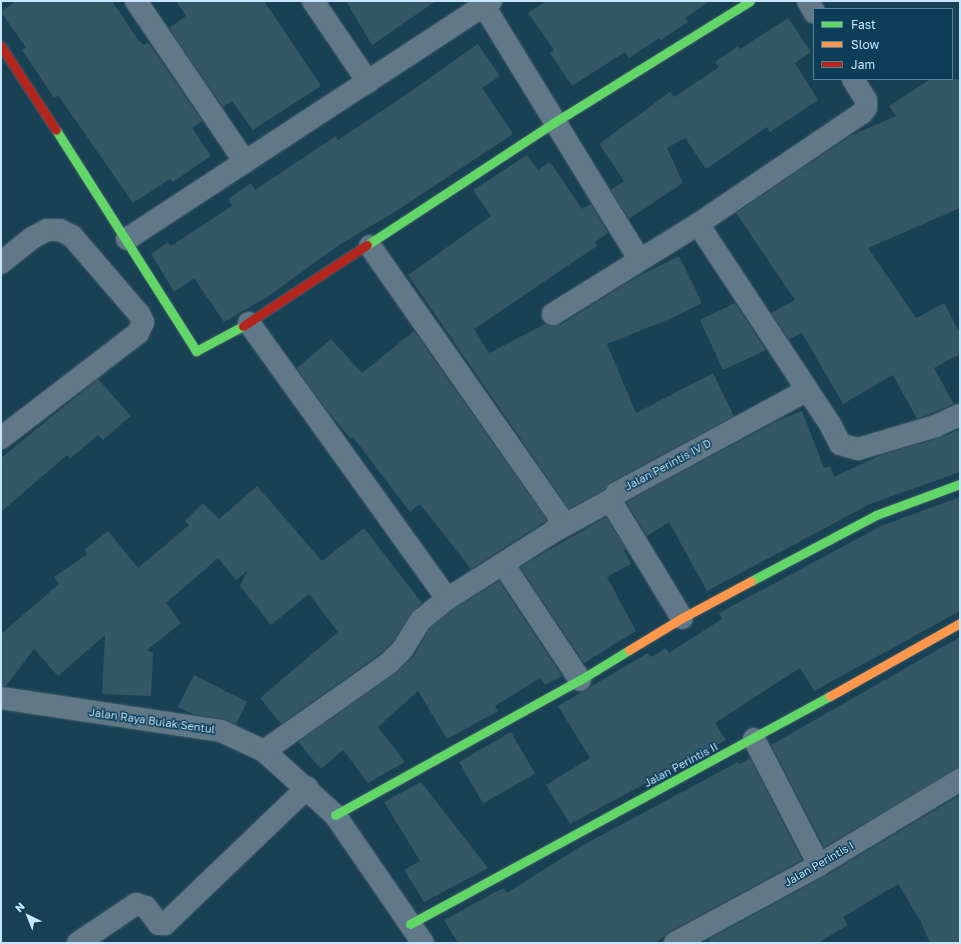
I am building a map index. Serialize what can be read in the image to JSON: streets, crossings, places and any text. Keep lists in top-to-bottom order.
{
  "streets": {
    "street": [
      "Jalan Perintis IV D",
      "Jalan Raya Bulak Sentul",
      "Jalan Perintis II",
      "Jalan Perintis I"
    ]
  },
  "crossings": [
    ["Jalan Raya Bulak Sentul", "Jalan Perintis II"]
  ],
  "legend": ["Fast", "Slow", "Jam"],
  "north": "top left"
}
